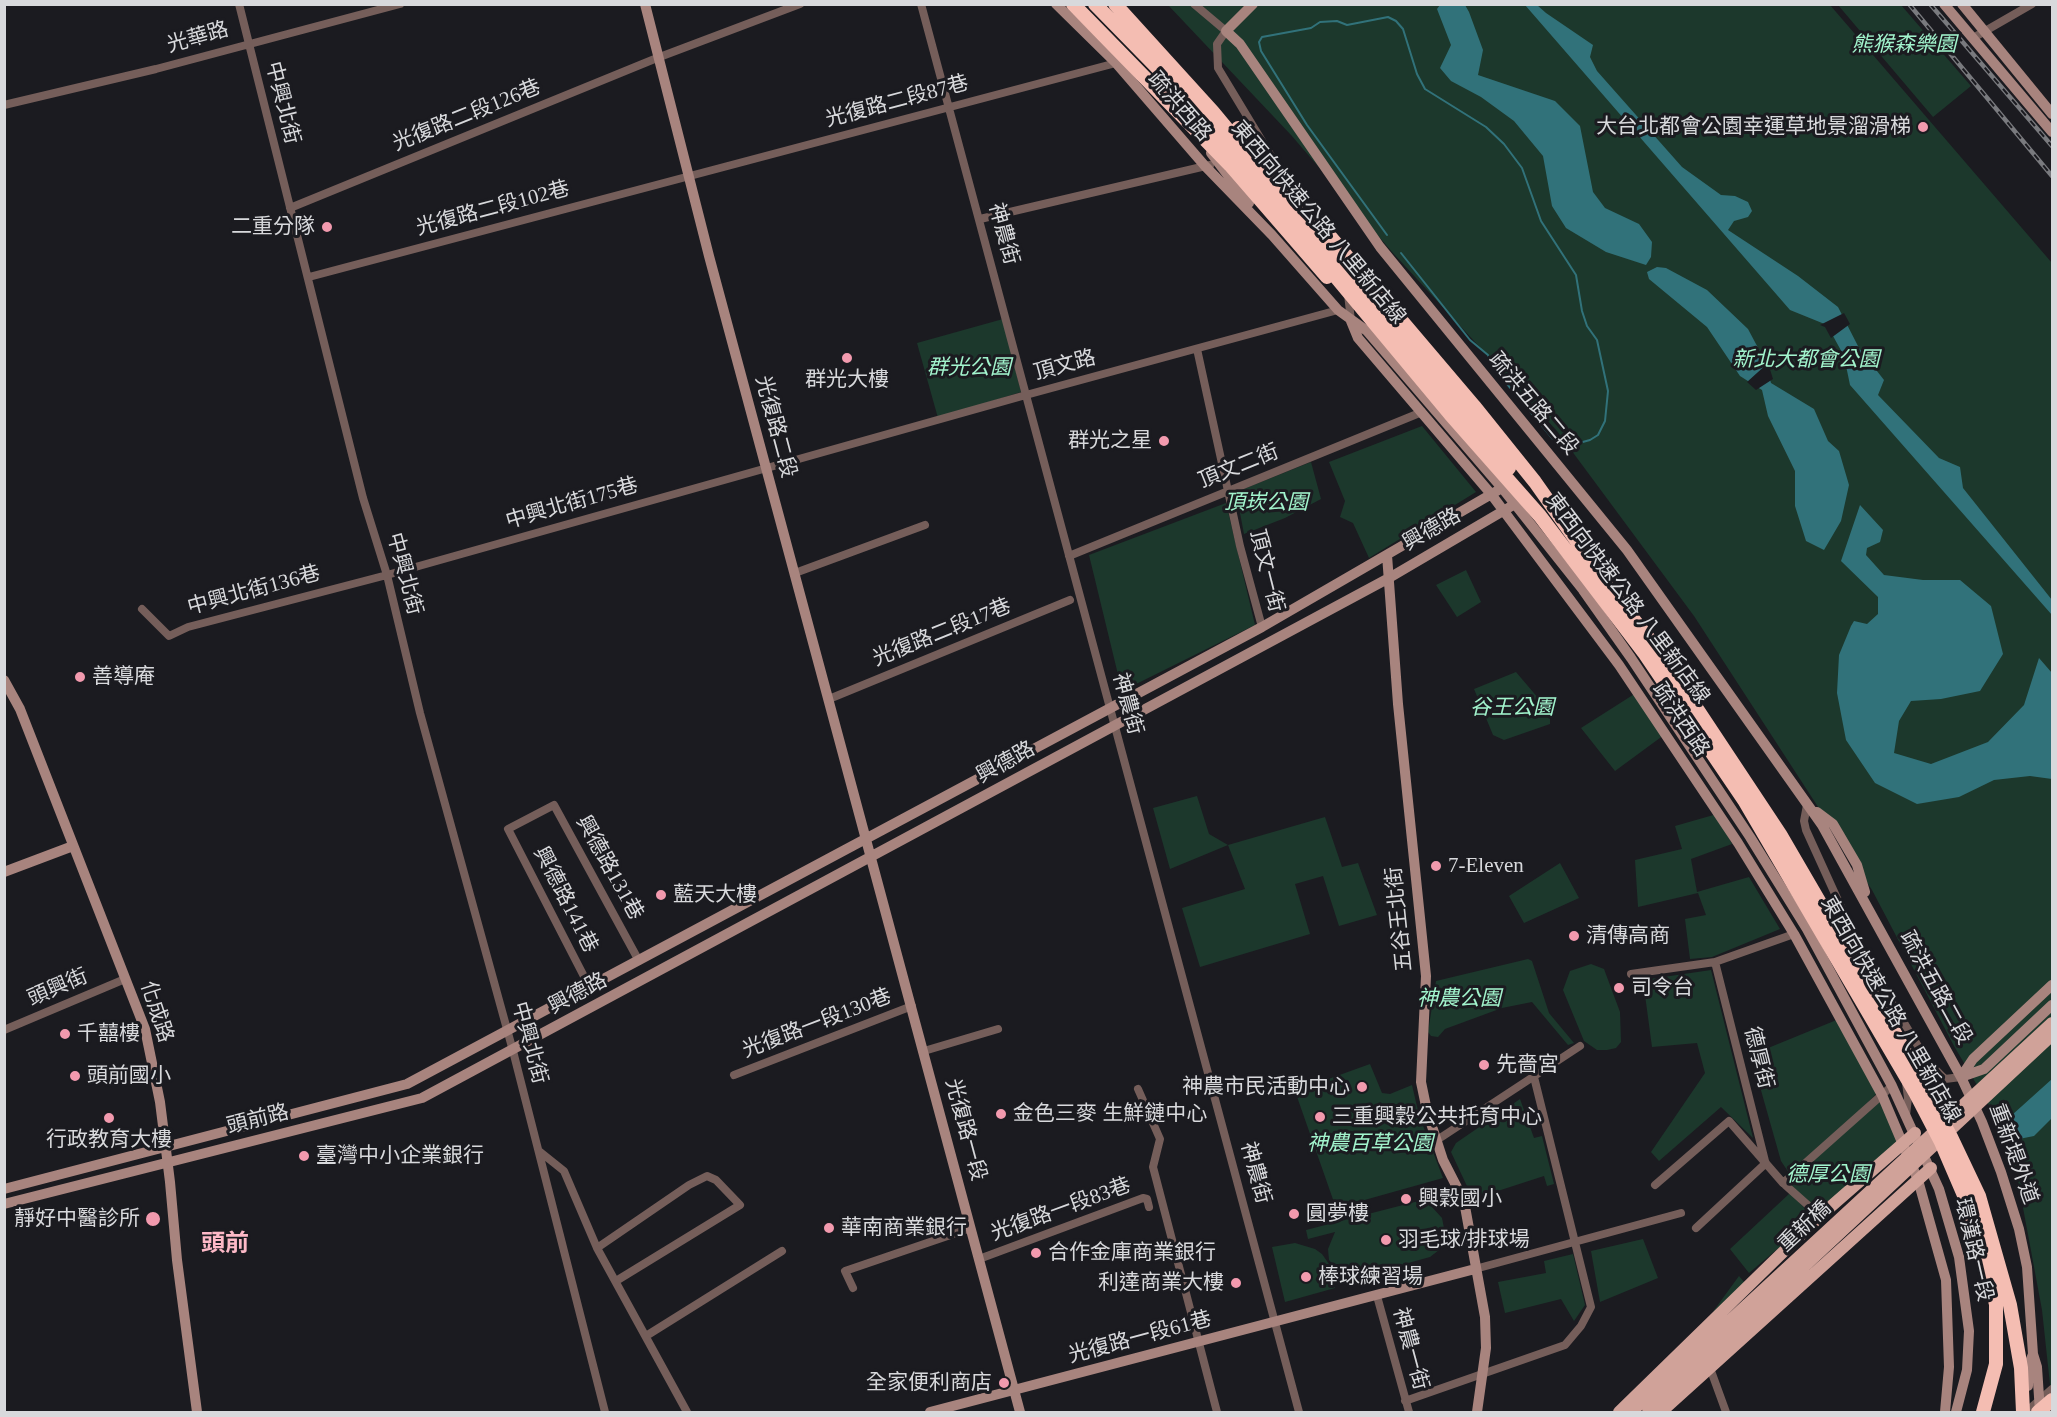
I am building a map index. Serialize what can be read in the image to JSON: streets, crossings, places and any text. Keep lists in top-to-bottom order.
{
  "streets": {
    "highway": ["東西向快速公路 八里新店線"],
    "main road": ["重新橋"],
    "street": [
      "光華路",
      "光復路二段87巷",
      "中興北街",
      "疏洪西路",
      "光復路二段126巷",
      "光復路二段102巷",
      "神農街",
      "頂文路",
      "疏洪五路二段",
      "光復路二段",
      "頂文二街",
      "中興北街175巷",
      "興德路",
      "頂文一街",
      "中興北街136巷",
      "光復路二段17巷",
      "興德路131巷",
      "興德路141巷",
      "五谷王北街",
      "頭興街",
      "化成路",
      "光復路一段130巷",
      "德厚街",
      "頭前路",
      "光復路一段",
      "重新堤外道",
      "光復路一段83巷",
      "環漢路一段",
      "光復路一段61巷",
      "神農一街"
    ]
  },
  "crossings": [
    ["光華路", "中興北街"],
    ["光復路二段87巷", "疏洪西路"],
    ["光復路二段87巷", "光復路二段102巷"],
    ["光復路二段87巷", "神農街"],
    ["光復路二段87巷", "光復路二段"],
    ["中興北街", "光復路二段126巷"],
    ["中興北街", "光復路二段102巷"],
    ["中興北街", "中興北街175巷"],
    ["中興北街", "興德路"],
    ["中興北街", "中興北街136巷"],
    ["中興北街", "頭前路"],
    ["疏洪西路", "頂文路"],
    ["疏洪西路", "頂文二街"],
    ["疏洪西路", "興德路"],
    ["疏洪西路", "環漢路一段"],
    ["光復路二段126巷", "光復路二段"],
    ["光復路二段102巷", "光復路二段"],
    ["東西向快速公路 八里新店線", "重新堤外道"],
    ["神農街", "頂文路"],
    ["神農街", "頂文二街"],
    ["神農街", "興德路"],
    ["神農街", "光復路一段61巷"],
    ["頂文路", "光復路二段"],
    ["頂文路", "中興北街175巷"],
    ["頂文路", "頂文一街"],
    ["疏洪五路二段", "重新堤外道"],
    ["光復路二段", "中興北街175巷"],
    ["光復路二段", "興德路"],
    ["光復路二段", "光復路二段17巷"],
    ["光復路二段", "光復路一段"],
    ["頂文二街", "頂文一街"],
    ["中興北街175巷", "中興北街136巷"],
    ["興德路", "頂文一街"],
    ["興德路", "興德路131巷"],
    ["興德路", "興德路141巷"],
    ["興德路", "五谷王北街"],
    ["興德路", "頭前路"],
    ["興德路", "光復路一段"],
    ["興德路131巷", "興德路141巷"],
    ["五谷王北街", "光復路一段61巷"],
    ["頭興街", "化成路"],
    ["化成路", "頭前路"],
    ["光復路一段130巷", "光復路一段"],
    ["光復路一段", "光復路一段83巷"],
    ["光復路一段", "光復路一段61巷"],
    ["光復路一段61巷", "神農一街"]
  ],
  "districts": ["頭前"],
  "parks": [
    "熊猴森樂園",
    "新北大都會公園",
    "群光公園",
    "頂崁公園",
    "谷王公園",
    "神農公園",
    "神農百草公園",
    "德厚公園"
  ],
  "places": [
    "大台北都會公園幸運草地景溜滑梯",
    "二重分隊",
    "群光大樓",
    "群光之星",
    "善導庵",
    "7-Eleven",
    "藍天大樓",
    "清傳高商",
    "司令台",
    "千囍樓",
    "先嗇宮",
    "頭前國小",
    "神農市民活動中心",
    "金色三麥 生鮮鏈中心",
    "三重興穀公共托育中心",
    "行政教育大樓",
    "臺灣中小企業銀行",
    "興穀國小",
    "圓夢樓",
    "靜好中醫診所",
    "華南商業銀行",
    "羽毛球/排球場",
    "合作金庫商業銀行",
    "棒球練習場",
    "利達商業大樓",
    "全家便利商店"
  ]
}
